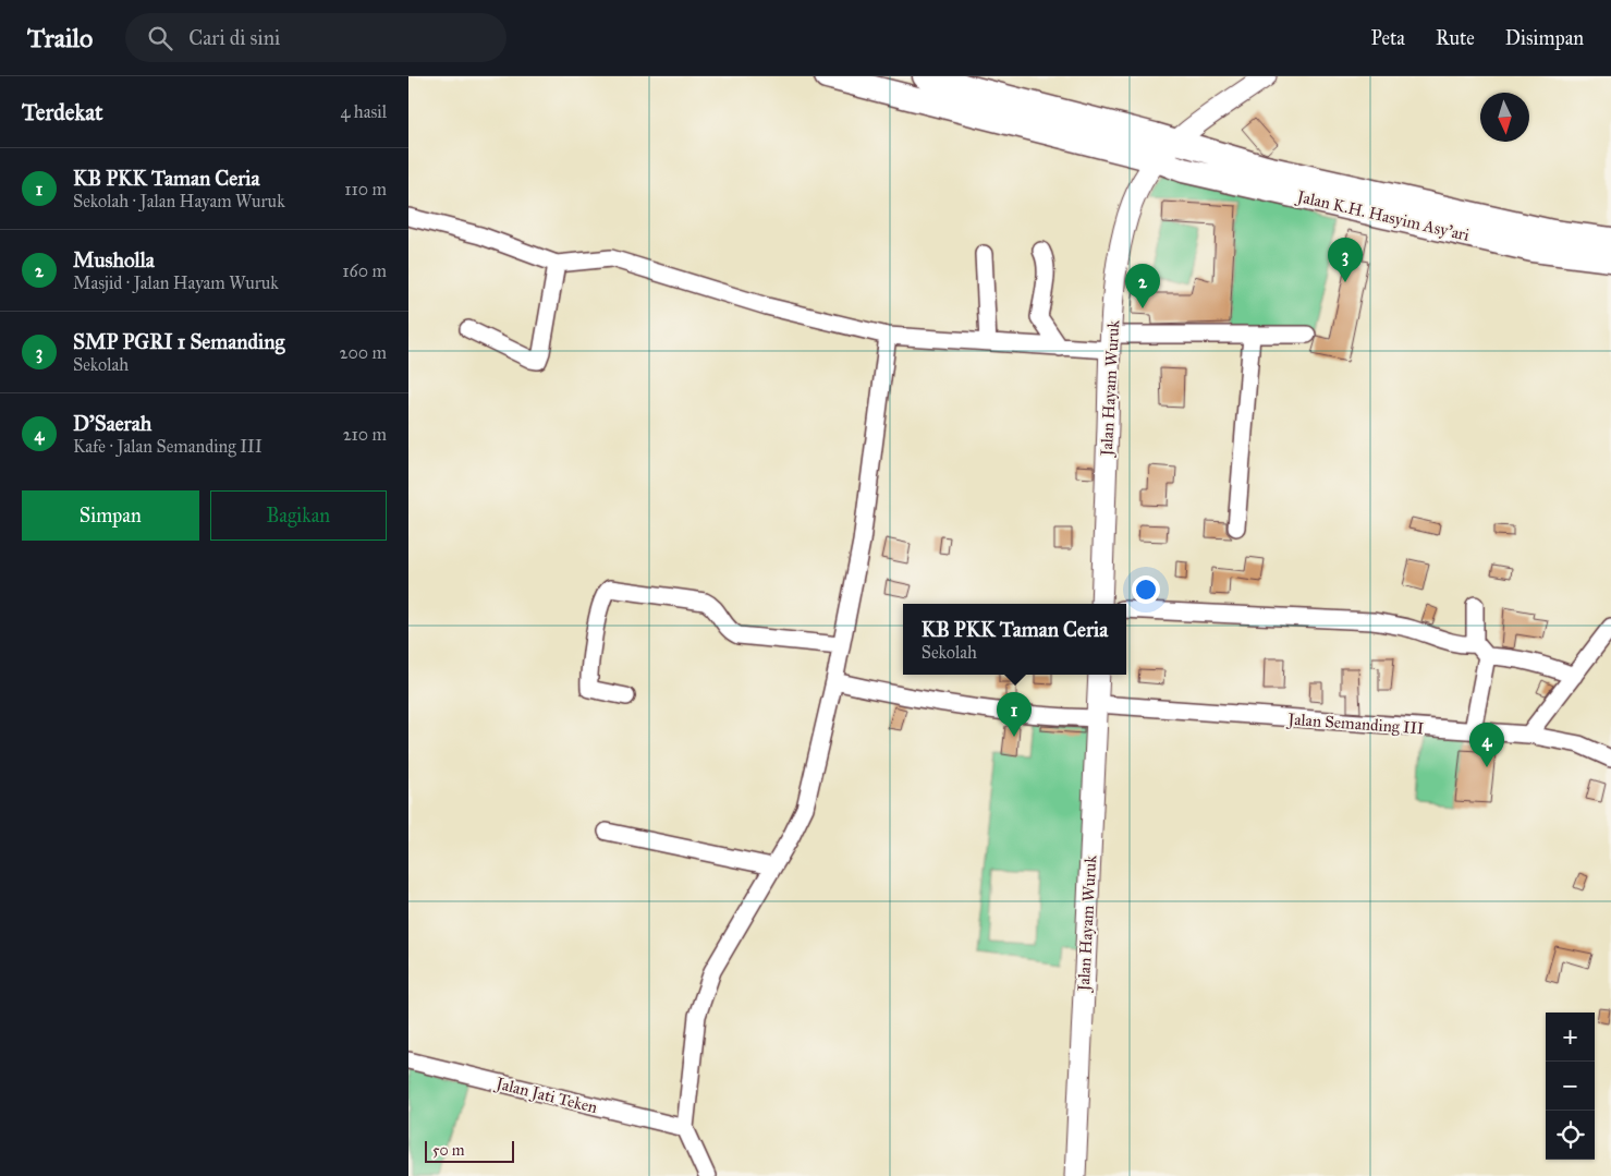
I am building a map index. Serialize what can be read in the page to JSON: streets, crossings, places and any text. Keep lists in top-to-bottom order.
{
  "streets": {
    "highway": ["Jalan K.H. Hasyim Asy'ari"],
    "main road": ["Jalan Hayam Wuruk"],
    "street": ["Jalan Semanding III", "Jalan Jati Teken"]
  },
  "crossings": [
    ["Jalan K.H. Hasyim Asy'ari", "Jalan Hayam Wuruk"],
    ["Jalan Hayam Wuruk", "Jalan Semanding III"]
  ],
  "scale_bar": "50 m",
  "north": "bottom",
  "page": {
    "header": "Trailo",
    "search": "Cari di sini",
    "nav": ["Peta", "Rute", "Disimpan"],
    "heading": ["Terdekat", "4 hasil"],
    "list": [
      {
        "mark": "1",
        "name": "KB PKK Taman Ceria",
        "note": "Sekolah · Jalan Hayam Wuruk",
        "value": "110 m"
      },
      {
        "mark": "2",
        "name": "Musholla",
        "note": "Masjid · Jalan Hayam Wuruk",
        "value": "160 m"
      },
      {
        "mark": "3",
        "name": "SMP PGRI 1 Semanding",
        "note": "Sekolah",
        "value": "200 m"
      },
      {
        "mark": "4",
        "name": "D'Saerah",
        "note": "Kafe · Jalan Semanding III",
        "value": "210 m"
      }
    ],
    "pins": [
      "3",
      "2",
      "1",
      "4"
    ],
    "buttons": ["Simpan", "Bagikan"],
    "popup": ["KB PKK Taman Ceria", "Sekolah"],
    "map_buttons": ["+", "−"],
    "scale": "50 m"
  }
}
